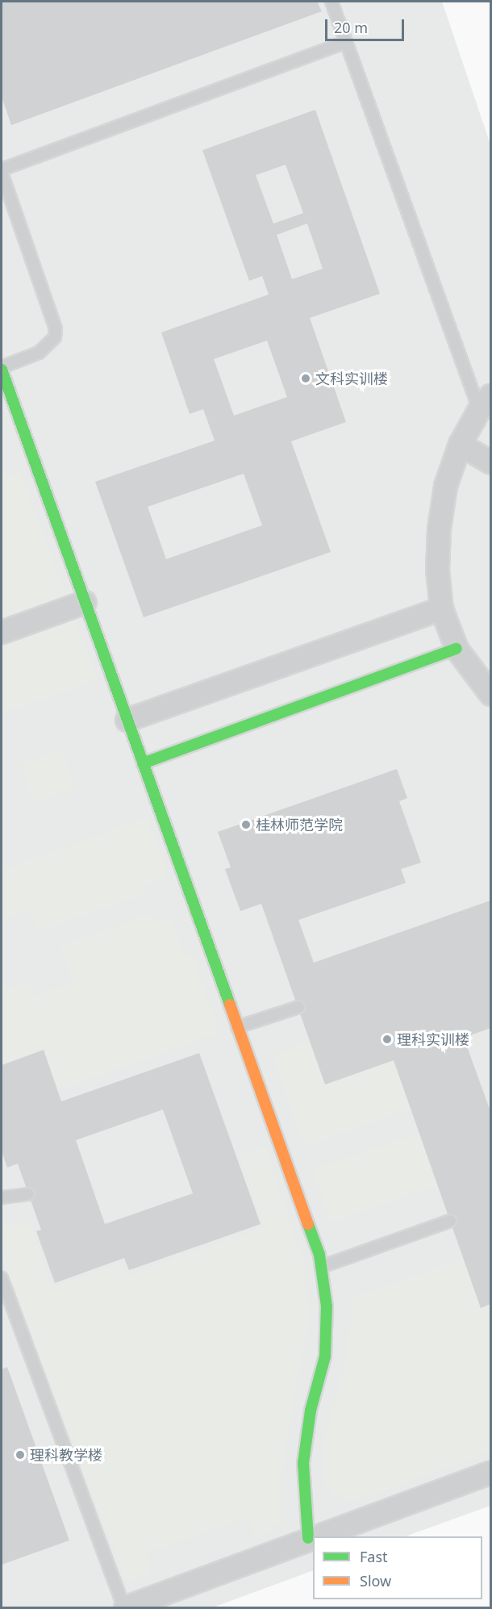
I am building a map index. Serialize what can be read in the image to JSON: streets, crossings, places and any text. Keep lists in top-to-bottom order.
{
  "places": [
    "文科实训楼",
    "桂林师范学院",
    "理科实训楼",
    "理科教学楼"
  ],
  "legend": ["Fast", "Slow"],
  "scale_bar": "20 m"
}
